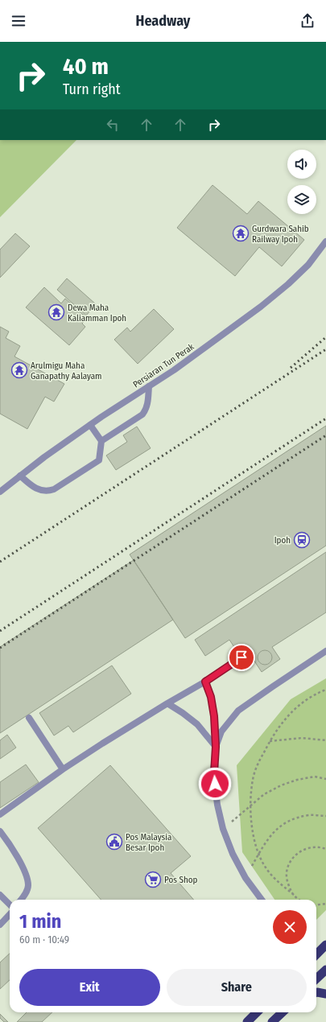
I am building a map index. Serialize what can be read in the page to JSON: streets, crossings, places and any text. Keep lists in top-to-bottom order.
{
  "streets": {
    "street": ["Persiaran Tun Perak"]
  },
  "places": {
    "temple": ["Gurdwara Sahib Railway Ipoh", "Dewa Maha Kaliamman Ipoh", "Arulmigu Maha Ganapathy Aalayam"],
    "station": ["Ipoh"],
    "public building": ["Pos Malaysia Besar Ipoh"],
    "supermarket": ["Pos Shop"]
  },
  "page": {
    "header": "Headway",
    "turn": ["40 m", "Turn right"],
    "heading": ["1 min", "60 m · 10:49"],
    "buttons": ["Exit", "Share"]
  }
}
